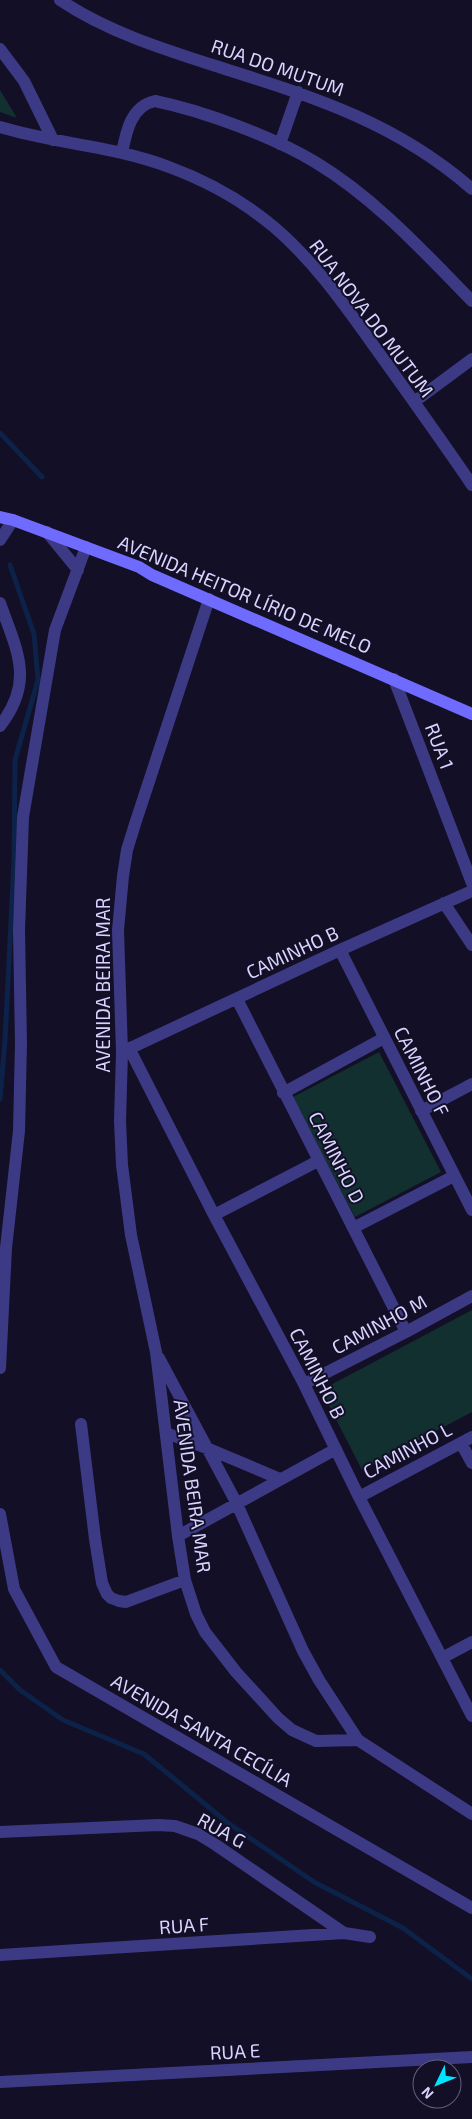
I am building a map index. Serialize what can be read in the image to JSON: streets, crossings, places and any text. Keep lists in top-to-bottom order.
{
  "streets": {
    "main road": ["AVENIDA HEITOR LÍRIO DE MELO"],
    "street": [
      "RUA DO MUTUM",
      "RUA NOVA DO MUTUM",
      "RUA 1",
      "CAMINHO B",
      "AVENIDA BEIRA MAR",
      "CAMINHO F",
      "CAMINHO D",
      "CAMINHO M",
      "CAMINHO L",
      "AVENIDA SANTA CECÍLIA",
      "RUA G",
      "RUA F",
      "RUA E"
    ]
  },
  "crossings": [
    ["AVENIDA HEITOR LÍRIO DE MELO", "RUA 1"],
    ["AVENIDA HEITOR LÍRIO DE MELO", "AVENIDA BEIRA MAR"],
    ["CAMINHO B", "AVENIDA BEIRA MAR"],
    ["CAMINHO B", "CAMINHO F"],
    ["CAMINHO B", "CAMINHO D"],
    ["CAMINHO B", "CAMINHO M"],
    ["CAMINHO B", "CAMINHO L"],
    ["CAMINHO D", "CAMINHO M"],
    ["RUA G", "RUA F"]
  ],
  "north": "bottom left"
}
